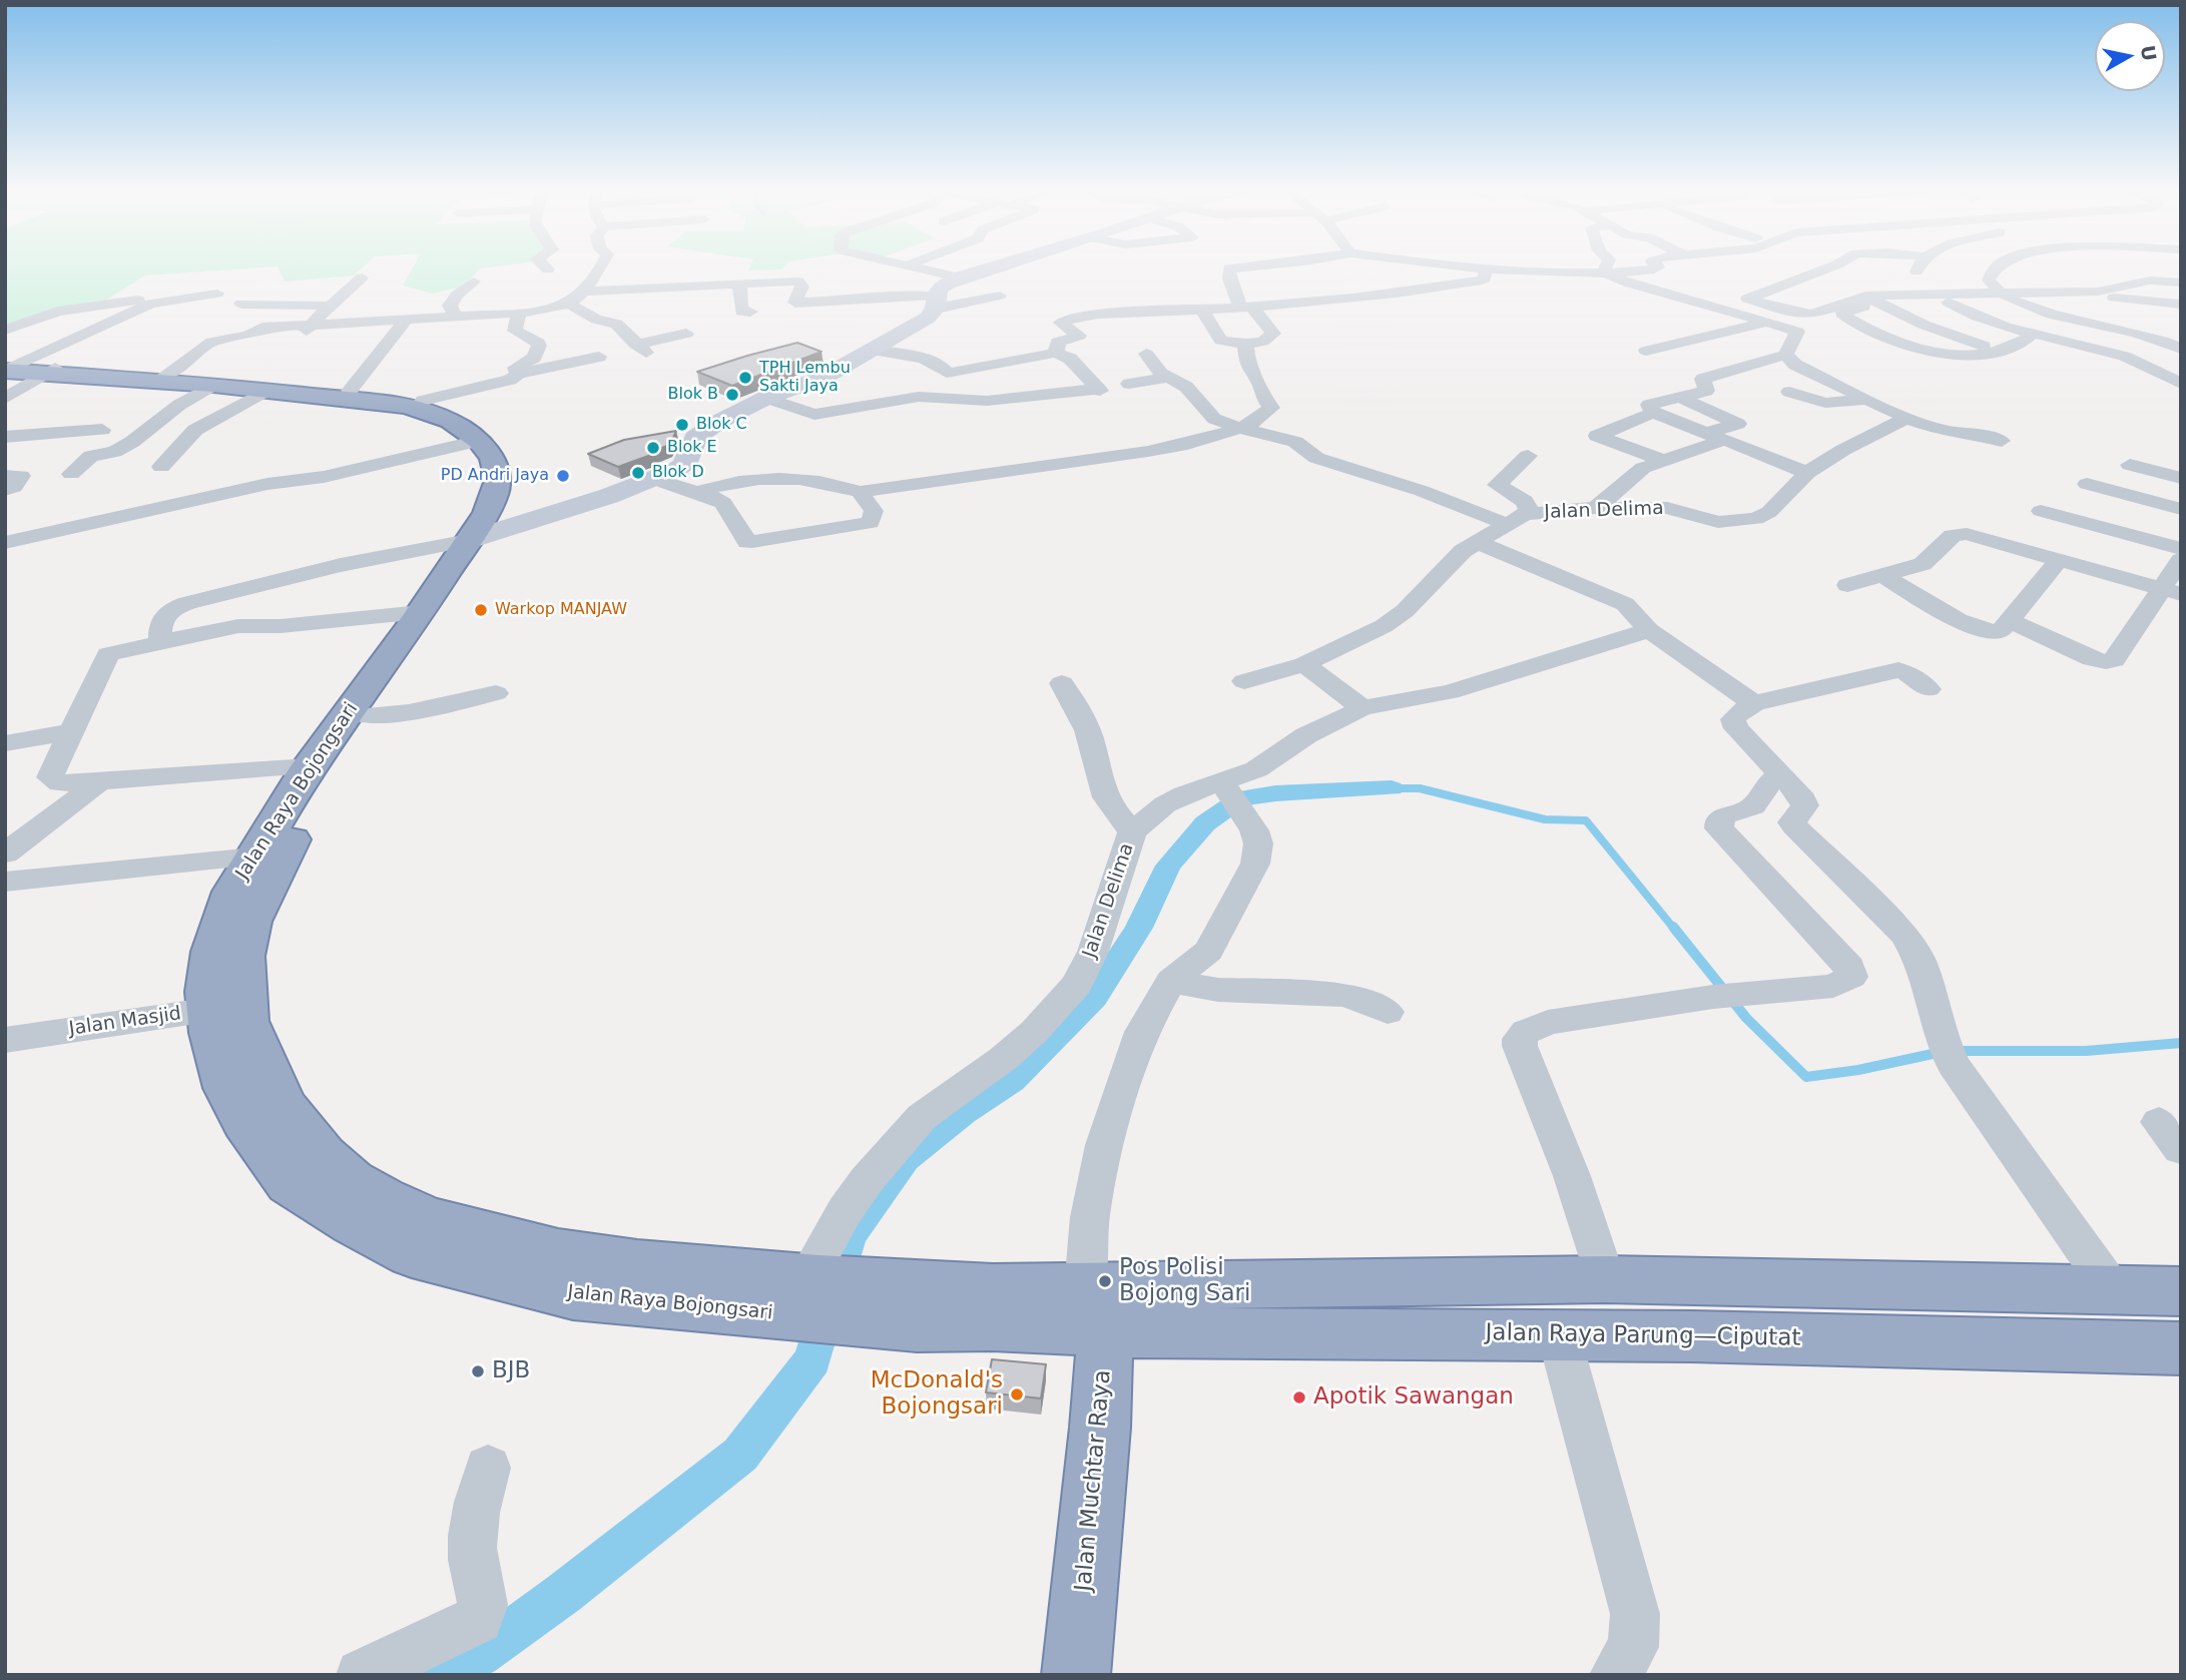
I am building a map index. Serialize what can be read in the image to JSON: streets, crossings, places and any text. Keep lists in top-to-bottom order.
{
  "streets": {
    "highway": ["Jalan Raya Bojongsari", "Jalan Raya Parung—Ciputat", "Jalan Muchtar Raya"],
    "street": ["Jalan Delima", "Jalan Masjid"]
  },
  "crossings": [
    ["Jalan Delima", "Jalan Raya Bojongsari"],
    ["Jalan Raya Bojongsari", "Jalan Masjid"],
    ["Jalan Raya Bojongsari", "Jalan Raya Parung—Ciputat"],
    ["Jalan Raya Bojongsari", "Jalan Muchtar Raya"],
    ["Jalan Raya Parung—Ciputat", "Jalan Muchtar Raya"]
  ],
  "places": [
    "TPH Lembu Sakti Jaya",
    "Blok B",
    "Blok C",
    "Blok E",
    "Blok D",
    "PD Andri Jaya",
    "Warkop MANJAW",
    "Pos Polisi Bojong Sari",
    "BJB",
    "McDonald's Bojongsari",
    "Apotik Sawangan"
  ],
  "north": "right"
}
